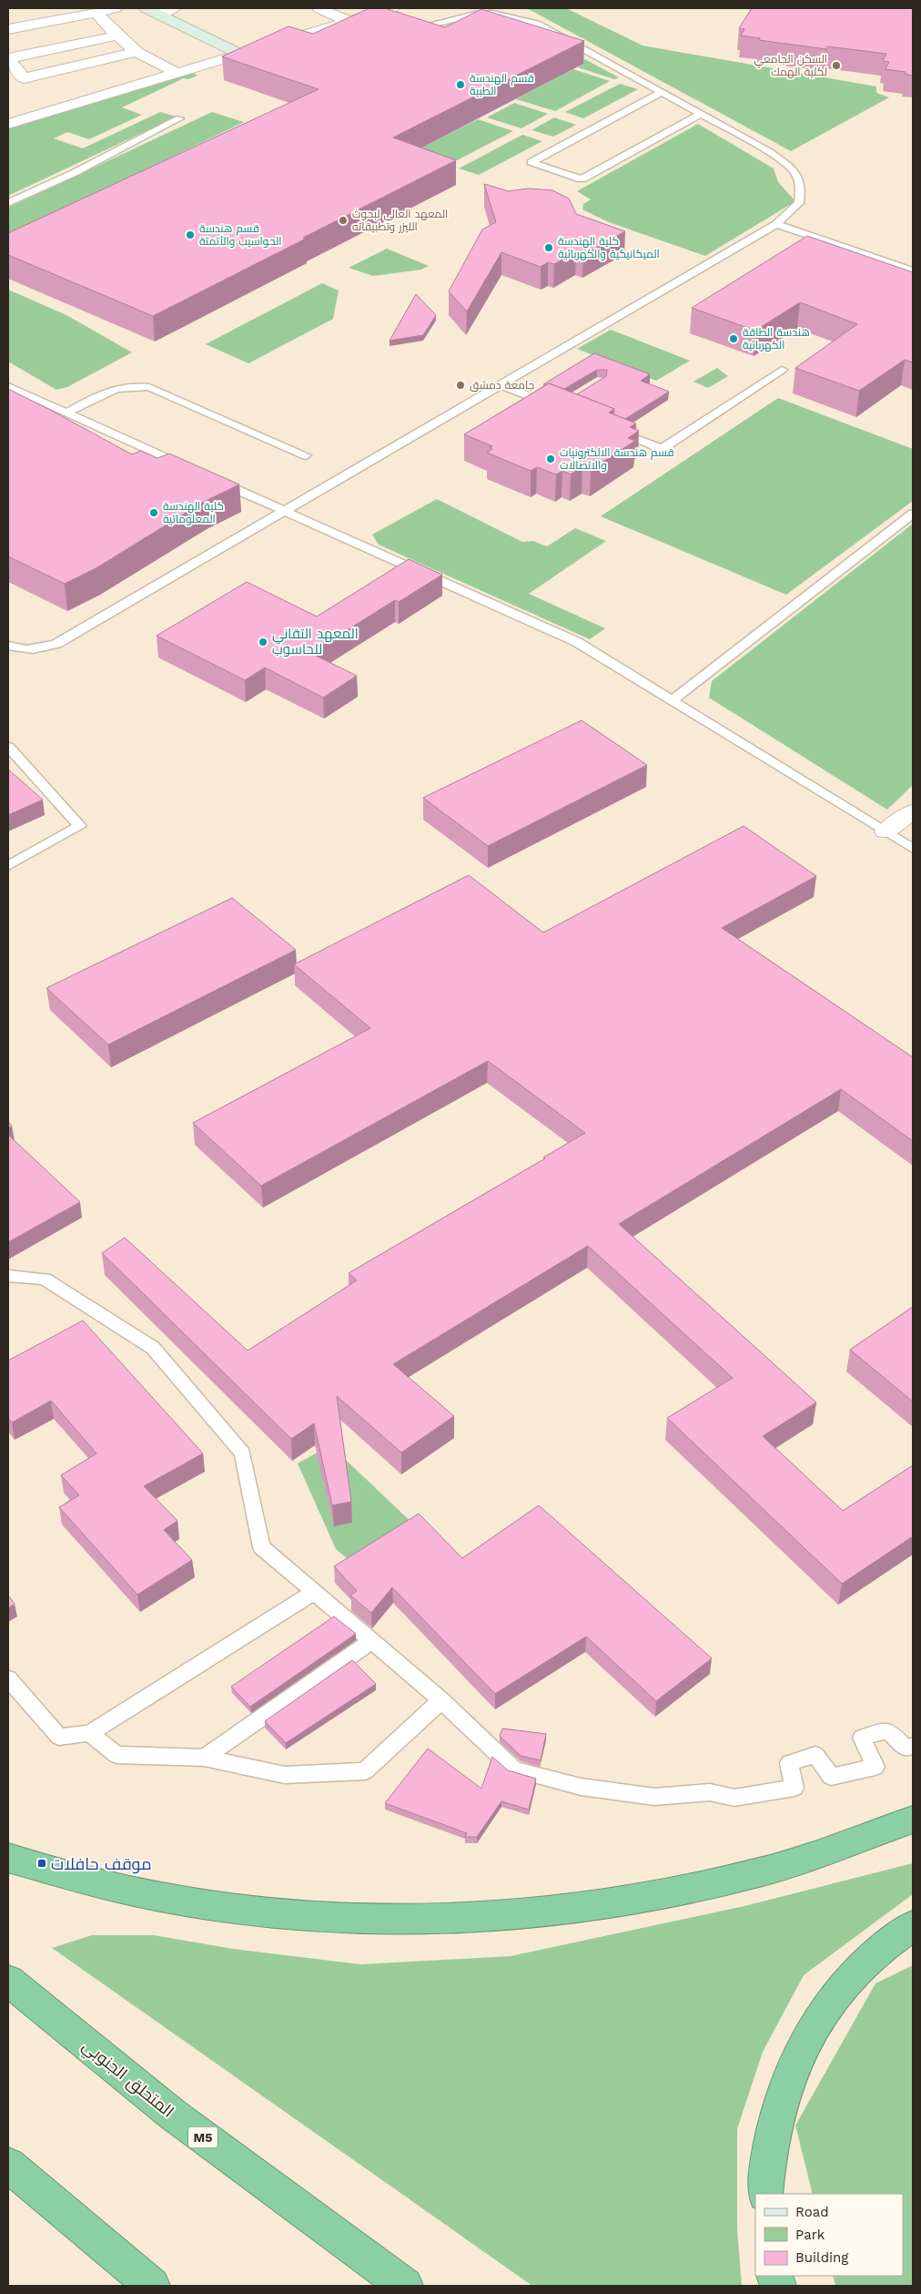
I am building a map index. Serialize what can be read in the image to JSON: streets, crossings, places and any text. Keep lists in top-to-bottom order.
{
  "streets": {
    "highway": ["المتحلق الجنوبي", "M5"]
  },
  "places": {
    "other": [
      "السكن الجامعي لكلية الهمك",
      "قسم الهندسة الطبية",
      "المعهد العالي لبحوث الليزر وتطبيقاته",
      "قسم هندسة الحواسيب والأتمتة",
      "كلية الهندسة الميكانيكية والكهربائية",
      "هندسة الطاقة الكهربائية",
      "جامعة دمشق",
      "قسم هندسة الالكترونيات والاتصالات",
      "كلية الهندسة المعلوماتية",
      "المعهد التقاني للحاسوب"
    ],
    "transit": ["موقف حافلات"]
  },
  "legend": ["Road", "Park", "Building"]
}
